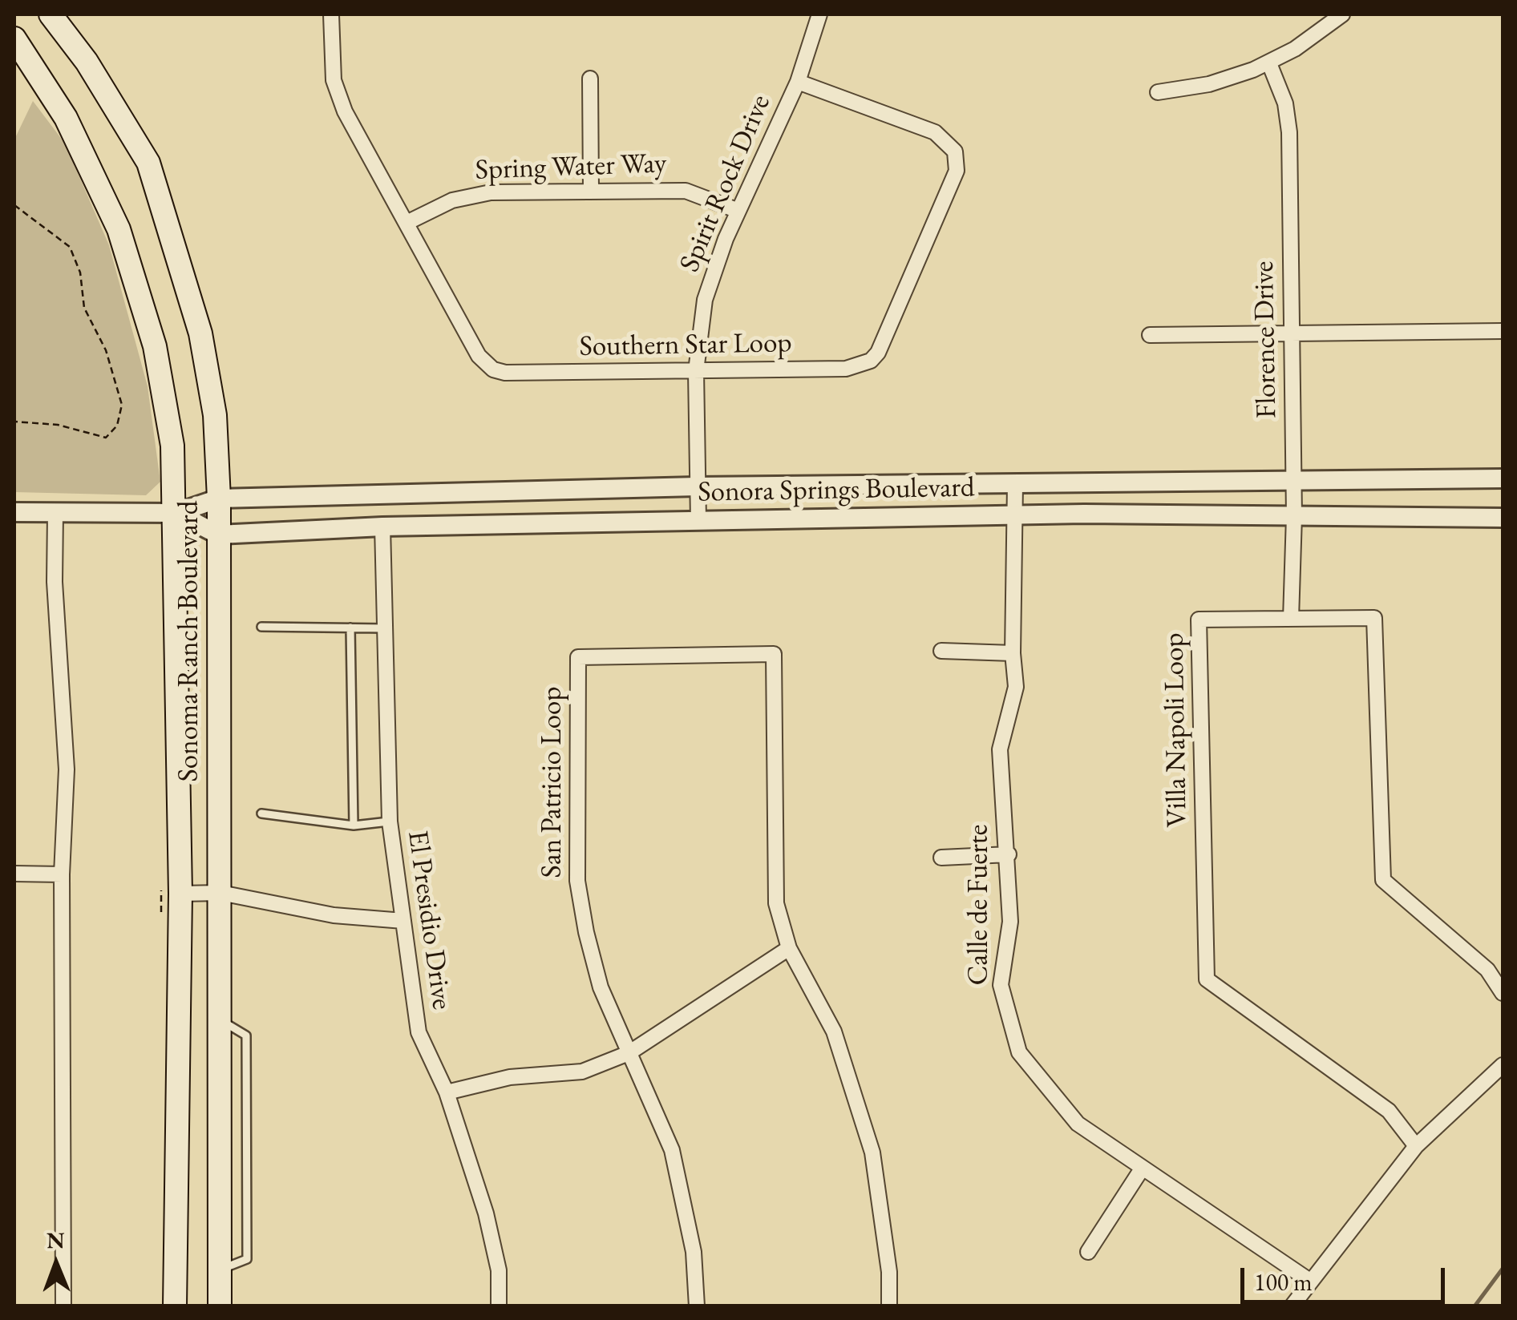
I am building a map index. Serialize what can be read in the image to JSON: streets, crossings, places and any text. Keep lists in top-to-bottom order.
{
  "streets": {
    "main road": ["Sonoma Ranch Boulevard"],
    "street": [
      "Spring Water Way",
      "Spirit Rock Drive",
      "Florence Drive",
      "Southern Star Loop",
      "Sonora Springs Boulevard",
      "Villa Napoli Loop",
      "San Patricio Loop",
      "Calle de Fuerte",
      "El Presidio Drive"
    ]
  },
  "crossings": [
    ["Spring Water Way", "Spirit Rock Drive"],
    ["Spring Water Way", "Southern Star Loop"],
    ["Spirit Rock Drive", "Southern Star Loop"],
    ["Spirit Rock Drive", "Sonora Springs Boulevard"],
    ["Florence Drive", "Sonora Springs Boulevard"],
    ["Florence Drive", "Villa Napoli Loop"],
    ["Sonora Springs Boulevard", "Sonoma Ranch Boulevard"],
    ["Sonora Springs Boulevard", "Calle de Fuerte"],
    ["Sonora Springs Boulevard", "El Presidio Drive"]
  ],
  "scale_bar": "100 m",
  "north": "top"
}
